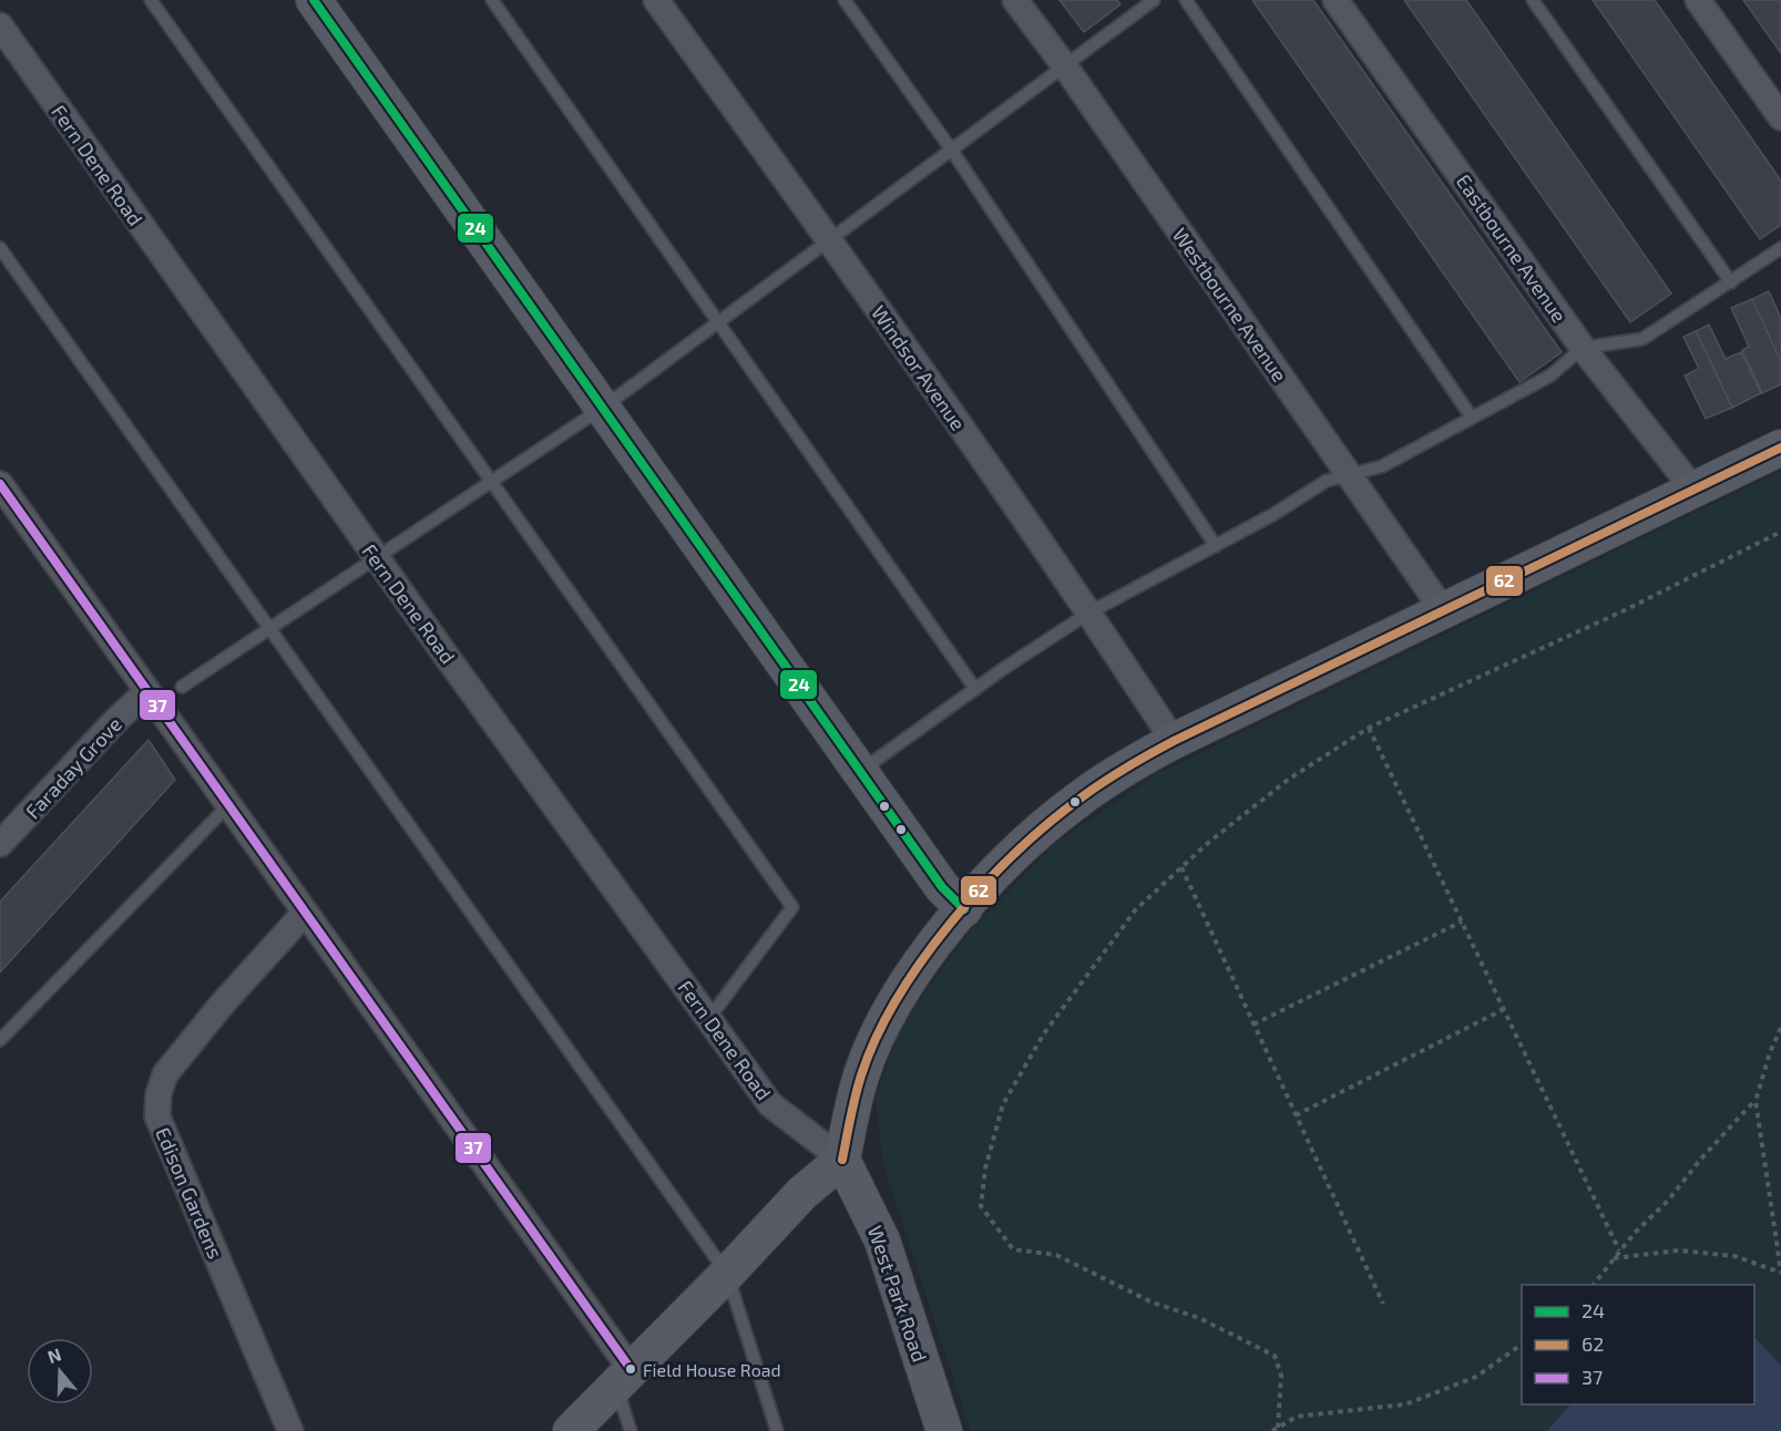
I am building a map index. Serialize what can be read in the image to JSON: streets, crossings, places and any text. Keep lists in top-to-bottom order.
{
  "streets": {
    "street": [
      "Fern Dene Road",
      "Eastbourne Avenue",
      "Westbourne Avenue",
      "Windsor Avenue",
      "Faraday Grove",
      "Edison Gardens",
      "West Park Road"
    ]
  },
  "crossings": [
    ["Fern Dene Road", "West Park Road"]
  ],
  "places": ["Field House Road"],
  "lines": ["transit line 24", "transit line 62", "transit line 37"],
  "legend": ["24", "62", "37"],
  "north": "top"
}
